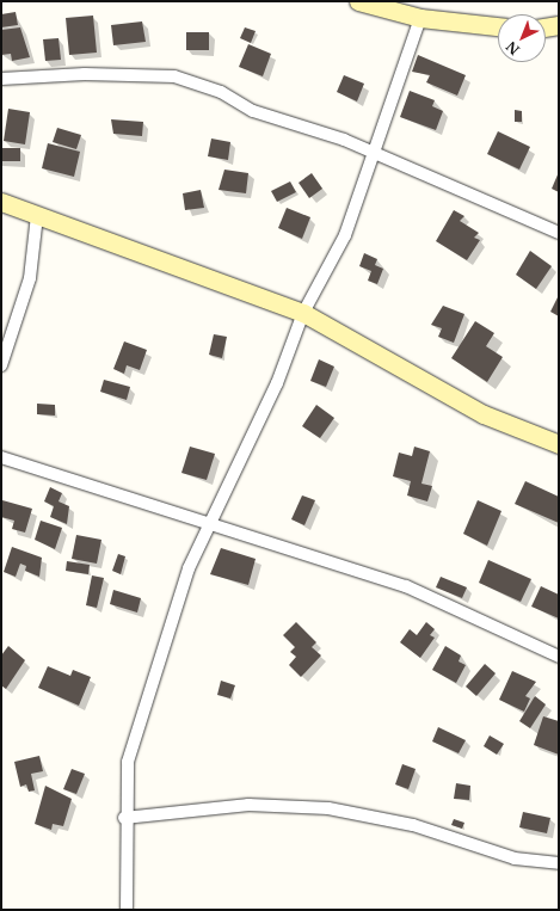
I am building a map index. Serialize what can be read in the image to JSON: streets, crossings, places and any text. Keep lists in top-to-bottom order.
{
  "north": "bottom left"
}
